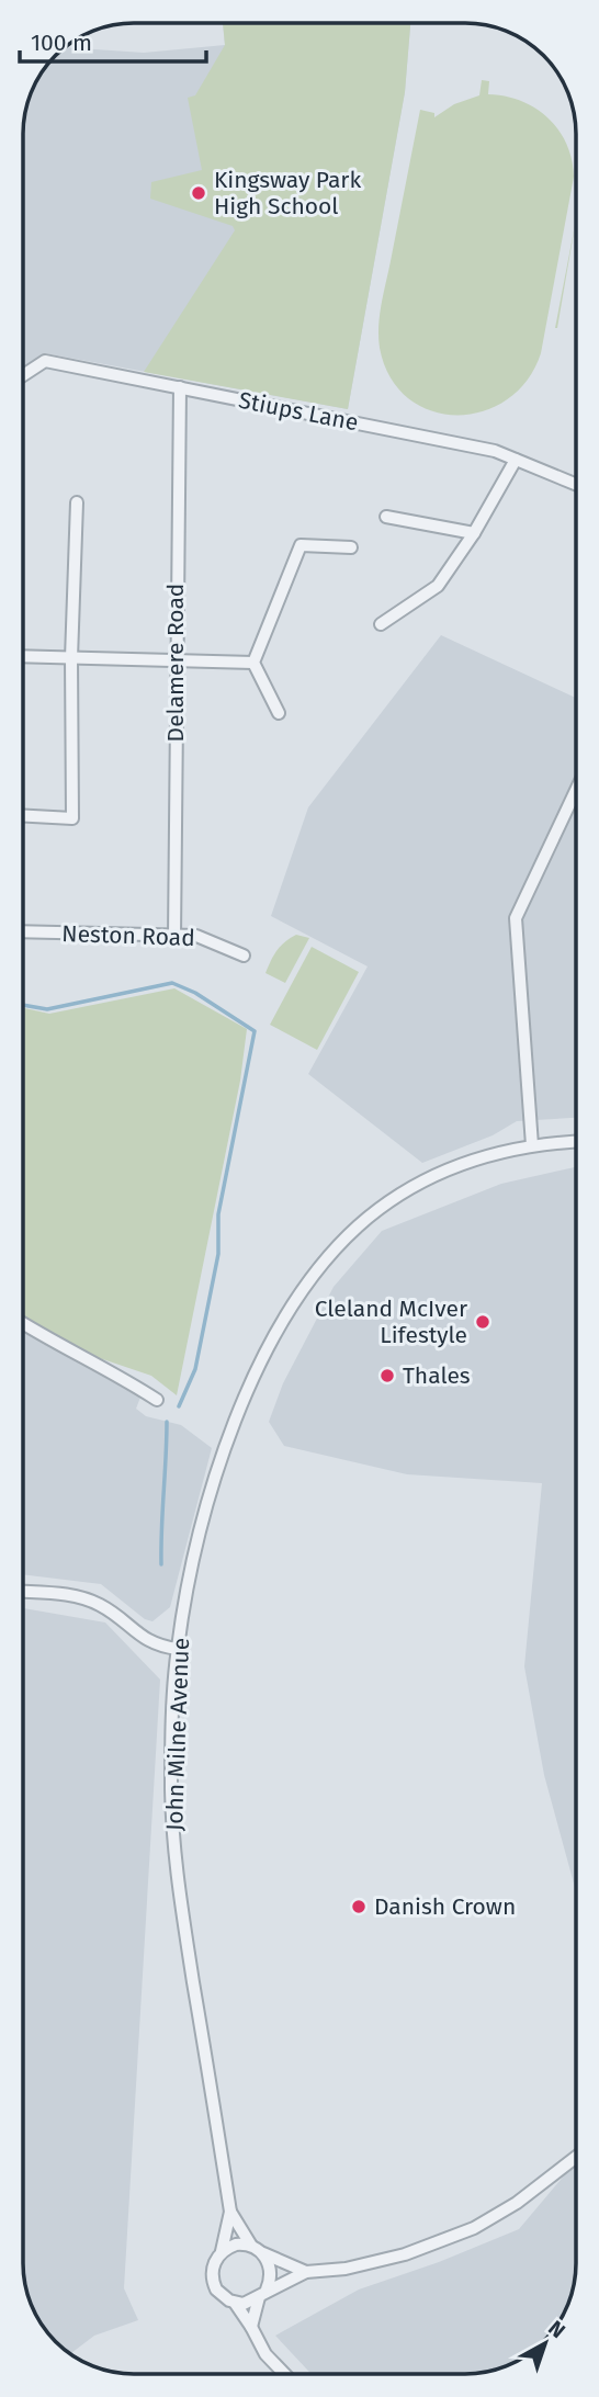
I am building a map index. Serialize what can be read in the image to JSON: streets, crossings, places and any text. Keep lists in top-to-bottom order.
{
  "streets": {
    "street": [
      "Stiups Lane",
      "Delamere Road",
      "Neston Road",
      "John Milne Avenue"
    ]
  },
  "crossings": [
    ["Stiups Lane", "Delamere Road"],
    ["Delamere Road", "Neston Road"]
  ],
  "places": [
    "Kingsway Park High School",
    "Cleland McIver Lifestyle",
    "Thales",
    "Danish Crown"
  ],
  "scale_bar": "100 m",
  "north": "top right"
}
